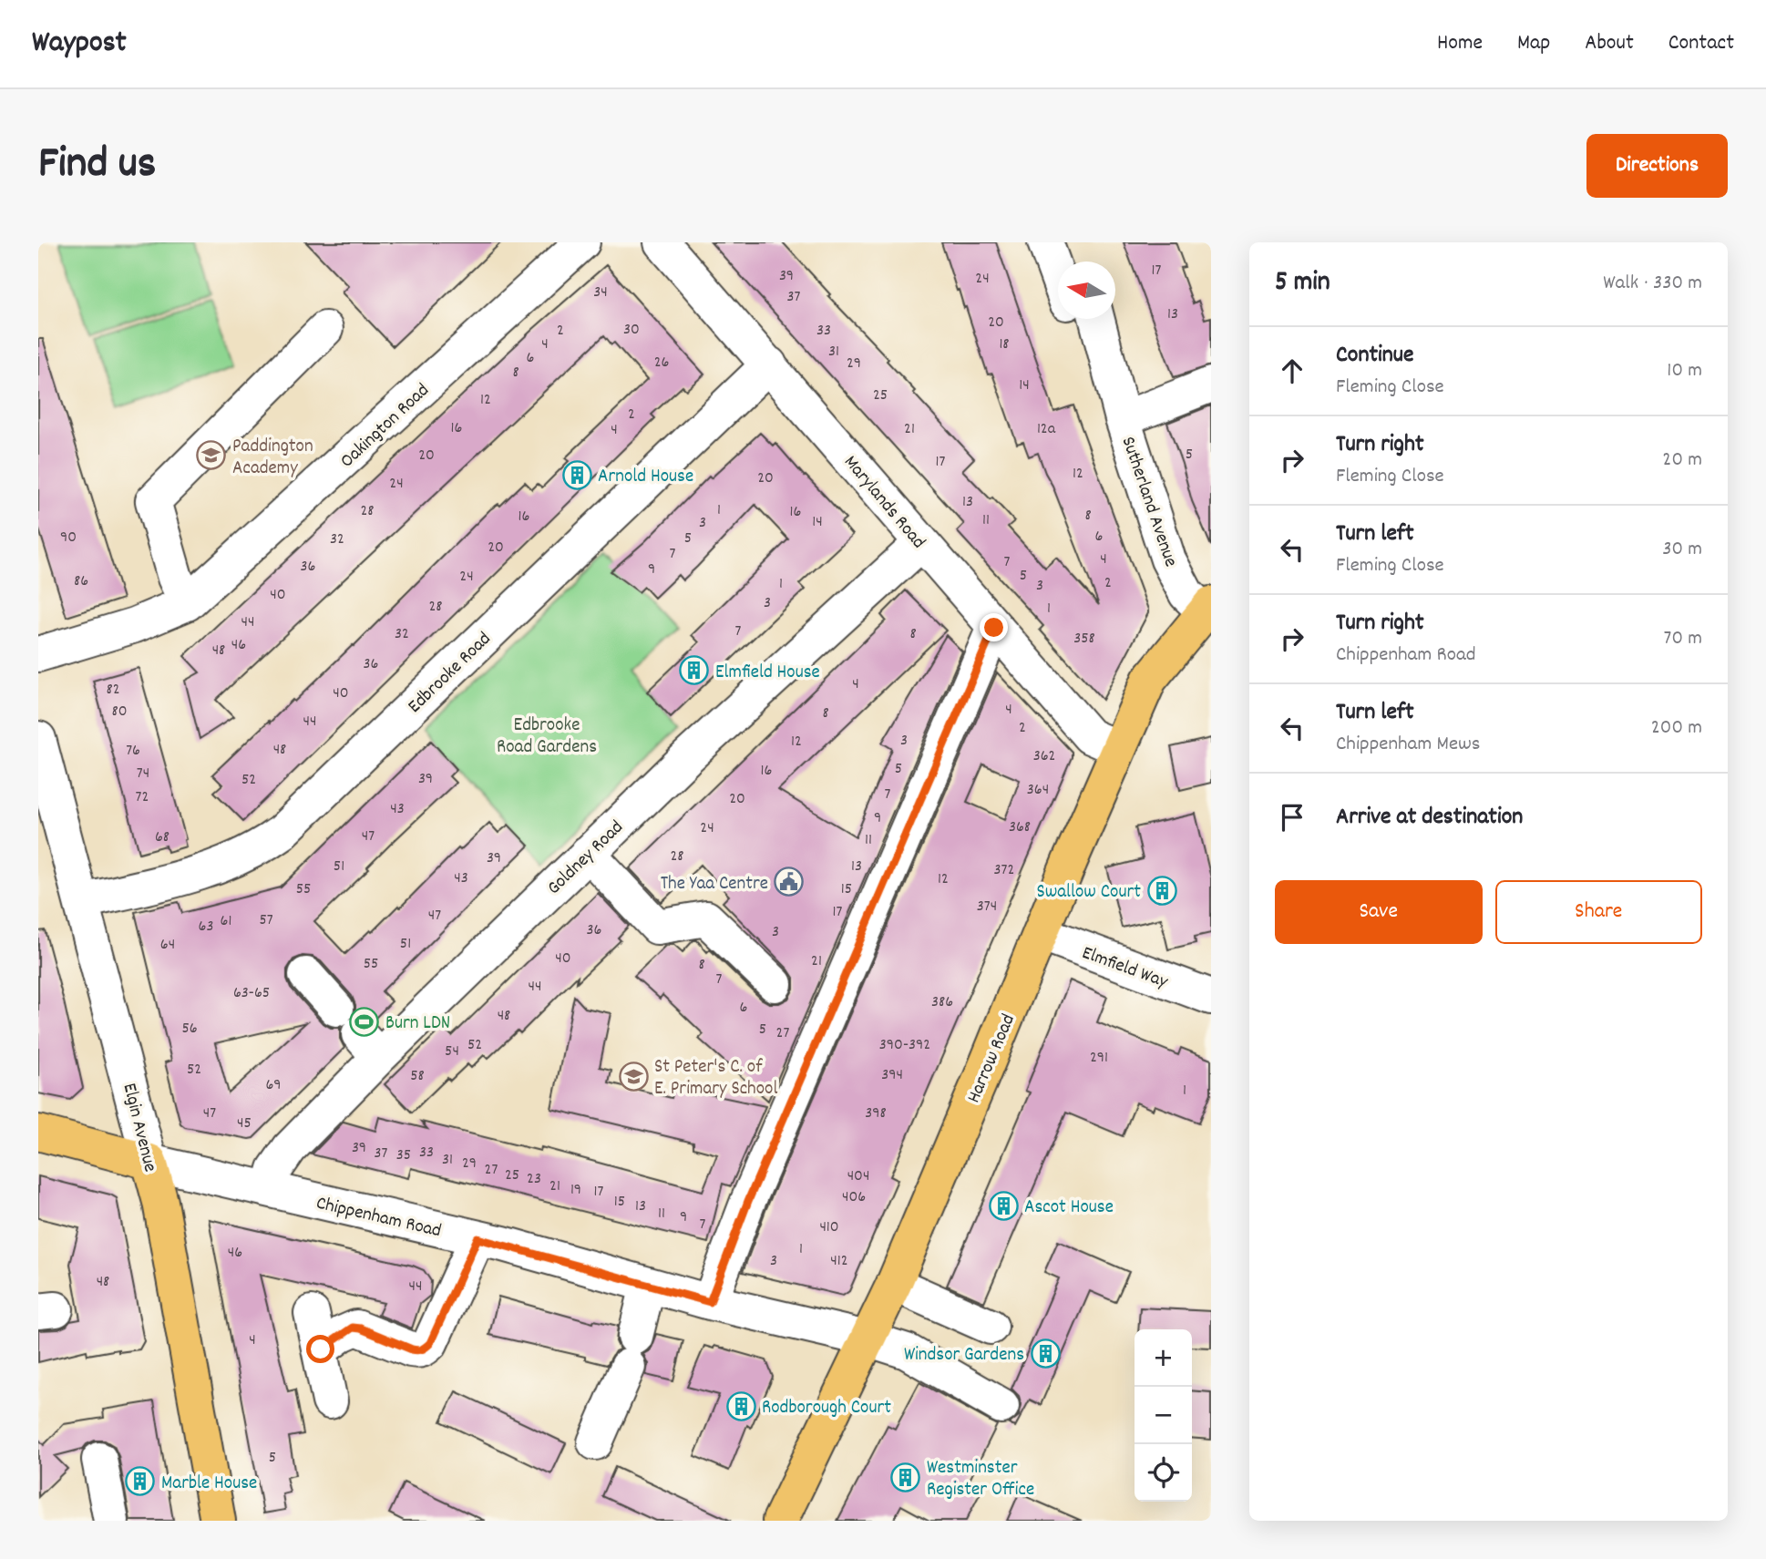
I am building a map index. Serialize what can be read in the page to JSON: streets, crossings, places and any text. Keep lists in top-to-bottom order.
{
  "streets": {
    "main road": ["Harrow Road", "Elgin Avenue", "Chippenham Road"],
    "street": [
      "Oakington Road",
      "Marylands Road",
      "Sutherland Avenue",
      "Edbrooke Road",
      "Goldney Road",
      "Elmfield Way"
    ]
  },
  "crossings": [
    ["Marylands Road", "Edbrooke Road"],
    ["Marylands Road", "Goldney Road"],
    ["Marylands Road", "Harrow Road"],
    ["Sutherland Avenue", "Harrow Road"],
    ["Edbrooke Road", "Elgin Avenue"],
    ["Goldney Road", "Chippenham Road"],
    ["Elmfield Way", "Harrow Road"],
    ["Harrow Road", "Chippenham Road"],
    ["Elgin Avenue", "Chippenham Road"]
  ],
  "parks": ["Edbrooke Road Gardens"],
  "places": {
    "school or university": ["Paddington Academy", "St Peter's C. of E. Primary School"],
    "building": [
      "Arnold House",
      "Elmfield House",
      "Swallow Court",
      "Ascot House",
      "Windsor Gardens",
      "Rodborough Court",
      "Westminster Register Office",
      "Marble House"
    ],
    "public building": ["The Yaa Centre"],
    "sports": ["Burn LDN"]
  },
  "house_numbers": [
    "17",
    "39",
    "24",
    "34",
    "37",
    "13",
    "20",
    "30",
    "2",
    "33",
    "4",
    "18",
    "31",
    "6",
    "26",
    "29",
    "8",
    "14",
    "25",
    "12",
    "2",
    "16",
    "21",
    "12a",
    "4",
    "5",
    "20",
    "17",
    "12",
    "20",
    "24",
    "13",
    "1",
    "28",
    "16",
    "8",
    "16",
    "11",
    "14",
    "3",
    "6",
    "90",
    "5",
    "32",
    "20",
    "7",
    "4",
    "7",
    "36",
    "9",
    "5",
    "24",
    "86",
    "2",
    "1",
    "3",
    "40",
    "3",
    "28",
    "1",
    "44",
    "7",
    "32",
    "8",
    "358",
    "46",
    "48",
    "36",
    "4",
    "82",
    "40",
    "4",
    "80",
    "8",
    "44",
    "2",
    "3",
    "12",
    "48",
    "76",
    "362",
    "5",
    "16",
    "74",
    "39",
    "52",
    "364",
    "7",
    "72",
    "20",
    "43",
    "9",
    "368",
    "24",
    "47",
    "68",
    "11",
    "28",
    "39",
    "51",
    "13",
    "372",
    "43",
    "12",
    "55",
    "15",
    "374",
    "17",
    "47",
    "57",
    "61",
    "63",
    "36",
    "3",
    "51",
    "64",
    "40",
    "21",
    "55",
    "8",
    "7",
    "44",
    "63-65",
    "386",
    "6",
    "48",
    "56",
    "5",
    "27",
    "52",
    "390-392",
    "54",
    "291",
    "52",
    "394",
    "58",
    "69",
    "1",
    "47",
    "398",
    "45",
    "39",
    "33",
    "37",
    "35",
    "31",
    "29",
    "27",
    "25",
    "404",
    "23",
    "21",
    "19",
    "17",
    "406",
    "15",
    "13",
    "11",
    "9",
    "7",
    "410",
    "1",
    "46",
    "3",
    "412",
    "48",
    "44",
    "4",
    "5"
  ],
  "north": "left",
  "page": {
    "header": "Waypost",
    "nav": [
      "Home",
      "Map",
      "About",
      "Contact"
    ],
    "title": "Find us",
    "buttons": [
      "Directions",
      ["Save", "Share"]
    ],
    "heading": ["5 min", "Walk · 330 m"],
    "list": [
      ["Continue", "Fleming Close", "10 m"],
      ["Turn right", "Fleming Close", "20 m"],
      ["Turn left", "Fleming Close", "30 m"],
      ["Turn right", "Chippenham Road", "70 m"],
      ["Turn left", "Chippenham Mews", "200 m"],
      "Arrive at destination"
    ],
    "map_buttons": ["+", "−"]
  }
}
